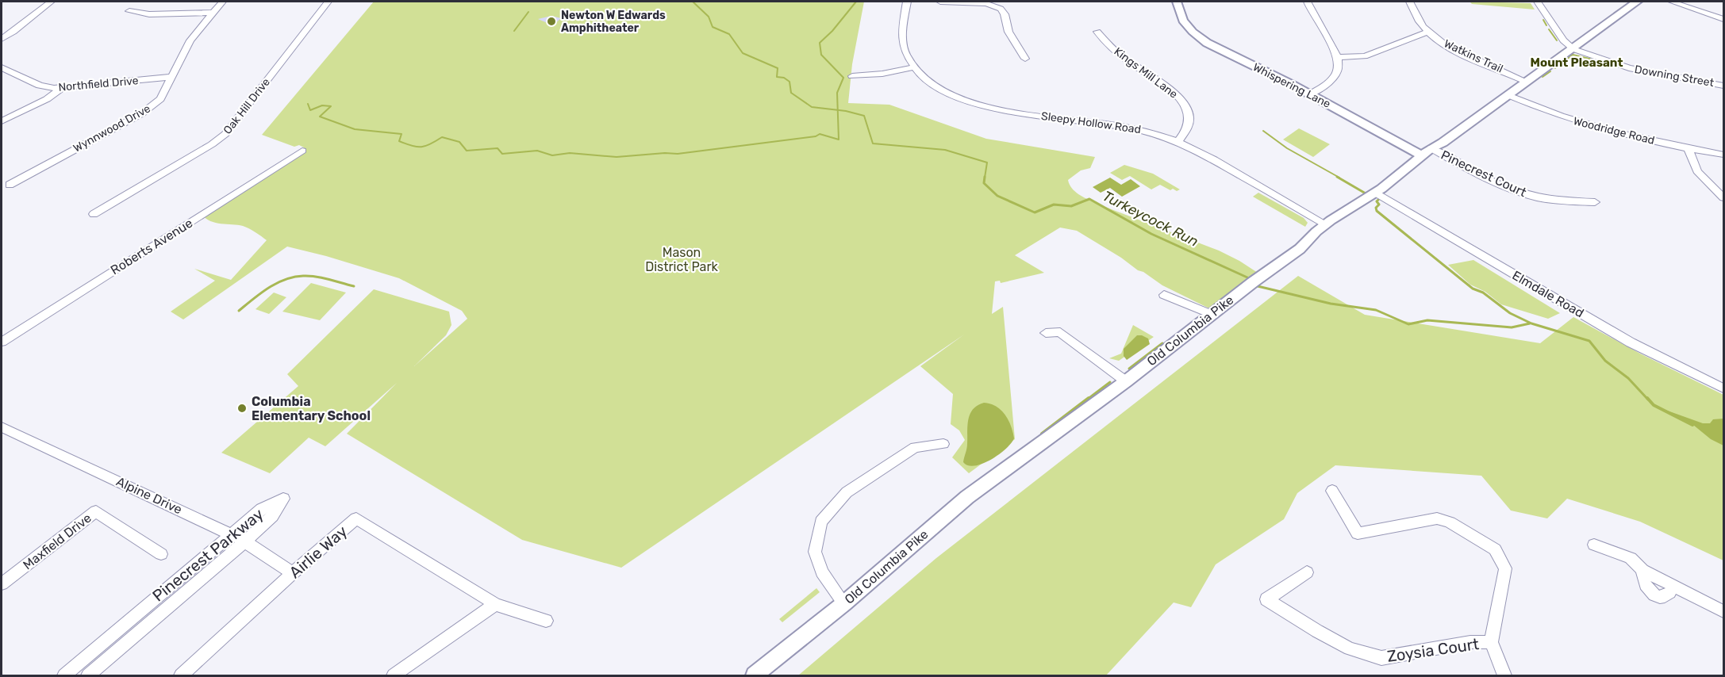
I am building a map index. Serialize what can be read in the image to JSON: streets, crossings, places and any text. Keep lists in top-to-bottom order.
{
  "streets": {
    "street": [
      "Watkins Trail",
      "Kings Mill Lane",
      "Downing Street",
      "Northfield Drive",
      "Whispering Lane",
      "Oak Hill Drive",
      "Sleepy Hollow Road",
      "Wynnwood Drive",
      "Woodridge Road",
      "Pinecrest Court",
      "Roberts Avenue",
      "Elmdale Road",
      "Old Columbia Pike",
      "Alpine Drive",
      "Maxfield Drive",
      "Airlie Way",
      "Pinecrest Parkway",
      "Zoysia Court"
    ]
  },
  "crossings": [
    ["Watkins Trail", "Old Columbia Pike"],
    ["Kings Mill Lane", "Sleepy Hollow Road"],
    ["Downing Street", "Old Columbia Pike"],
    ["Northfield Drive", "Wynnwood Drive"],
    ["Whispering Lane", "Pinecrest Court"],
    ["Whispering Lane", "Old Columbia Pike"],
    ["Sleepy Hollow Road", "Old Columbia Pike"],
    ["Woodridge Road", "Old Columbia Pike"],
    ["Pinecrest Court", "Old Columbia Pike"],
    ["Elmdale Road", "Old Columbia Pike"],
    ["Alpine Drive", "Airlie Way"],
    ["Alpine Drive", "Pinecrest Parkway"]
  ],
  "districts": ["Mount Pleasant"],
  "water": ["Turkeycock Run"],
  "parks": ["Mason District Park"],
  "places": ["Newton W Edwards Amphitheater", "Columbia Elementary School"]
}
